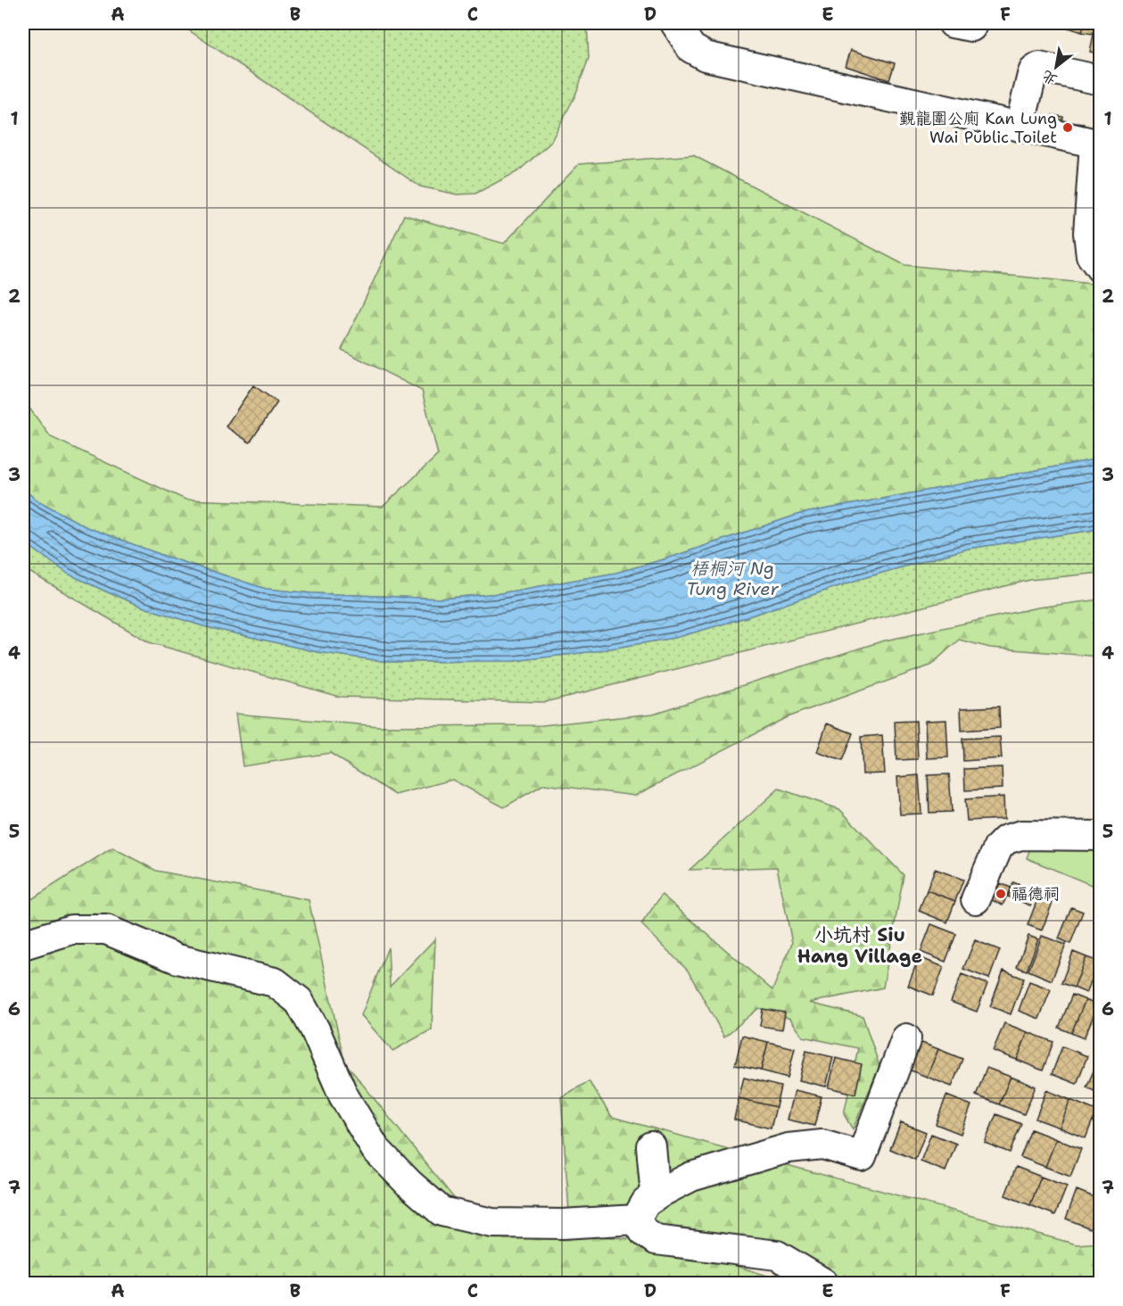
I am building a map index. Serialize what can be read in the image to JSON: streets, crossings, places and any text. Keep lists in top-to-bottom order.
{
  "districts": ["小坑村 Siu Hang Village"],
  "water": ["梧桐河 Ng Tung River"],
  "places": ["覲龍圍公廁 Kan Lung Wai Public Toilet", "福德祠"],
  "north": "bottom left",
  "grid": {
    "columns": [
      "A",
      "B",
      "C",
      "D",
      "E",
      "F"
    ],
    "rows": [
      "1",
      "2",
      "3",
      "4",
      "5",
      "6",
      "7"
    ]
  }
}
